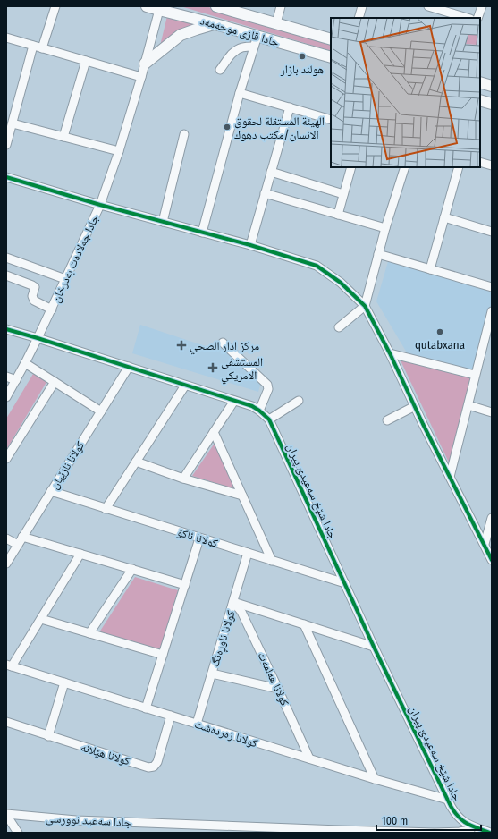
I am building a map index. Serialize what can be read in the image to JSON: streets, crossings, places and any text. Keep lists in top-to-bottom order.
{
  "streets": {
    "main road": ["جادا قازی موحەمەد"],
    "street": [
      "جادا جەلادەت بەدرخان",
      "کولانا نازێیان",
      "جادا شێخ سەعیدێ پیران",
      "کولانا ئاکۆ",
      "کولانا ناوڕەنگ",
      "کولانا هەلمەت",
      "کولانا زەردەشت",
      "کولانا هێلانە",
      "جادا سەعید نوورسی"
    ]
  },
  "crossings": [
    ["جادا قازی موحەمەد", "جادا جەلادەت بەدرخان"],
    ["جادا جەلادەت بەدرخان", "جادا شێخ سەعیدێ پیران"],
    ["کولانا نازێیان", "جادا شێخ سەعیدێ پیران"],
    ["کولانا نازێیان", "کولانا ئاکۆ"],
    ["جادا شێخ سەعیدێ پیران", "کولانا ئاکۆ"],
    ["جادا شێخ سەعیدێ پیران", "کولانا زەردەشت"],
    ["جادا شێخ سەعیدێ پیران", "جادا سەعید نوورسی"],
    ["کولانا ئاکۆ", "کولانا ناوڕەنگ"],
    ["کولانا ناوڕەنگ", "کولانا هەلمەت"],
    ["کولانا ناوڕەنگ", "کولانا زەردەشت"],
    ["کولانا هەلمەت", "کولانا زەردەشت"],
    ["کولانا زەردەشت", "کولانا هێلانە"]
  ],
  "places": {
    "other": ["هولند بازار", "الهيئة المستقلة لحقوق الانسان/مكتب دهوك", "qutabxana"],
    "health": ["مركز ادار الصحي", "المستشفى الامريكي"]
  },
  "scale_bar": "100 m"
}
